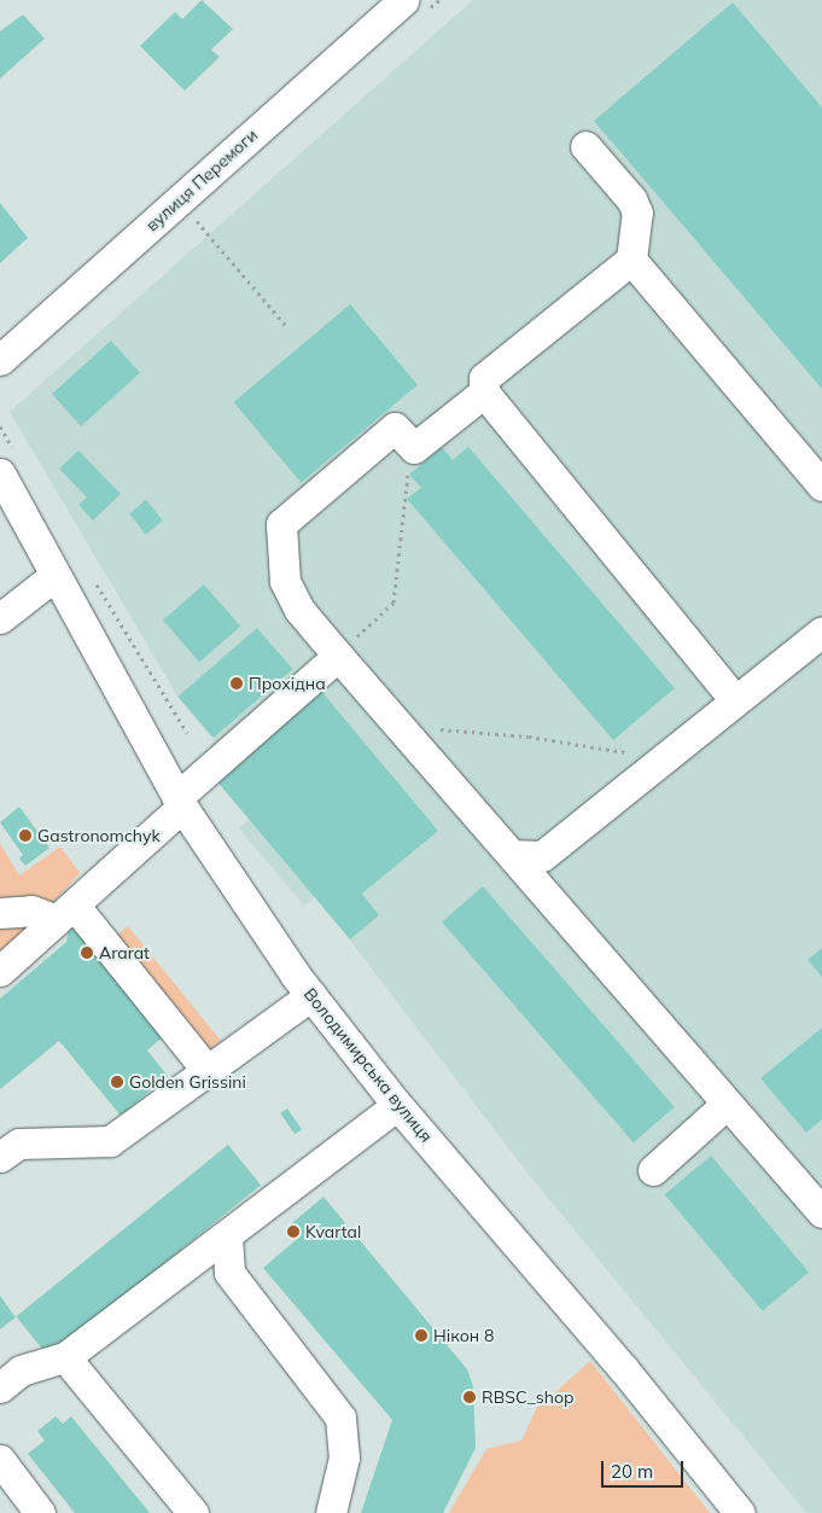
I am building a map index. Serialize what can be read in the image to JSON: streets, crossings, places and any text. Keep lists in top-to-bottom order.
{
  "streets": {
    "street": ["вулиця Перемоги", "Володимирська вулиця"]
  },
  "places": [
    "Прохідна",
    "Gastronomchyk",
    "Ararat",
    "Golden Grissini",
    "Kvartal",
    "Нікон 8",
    "RBSC_shop"
  ],
  "scale_bar": "20 m"
}
